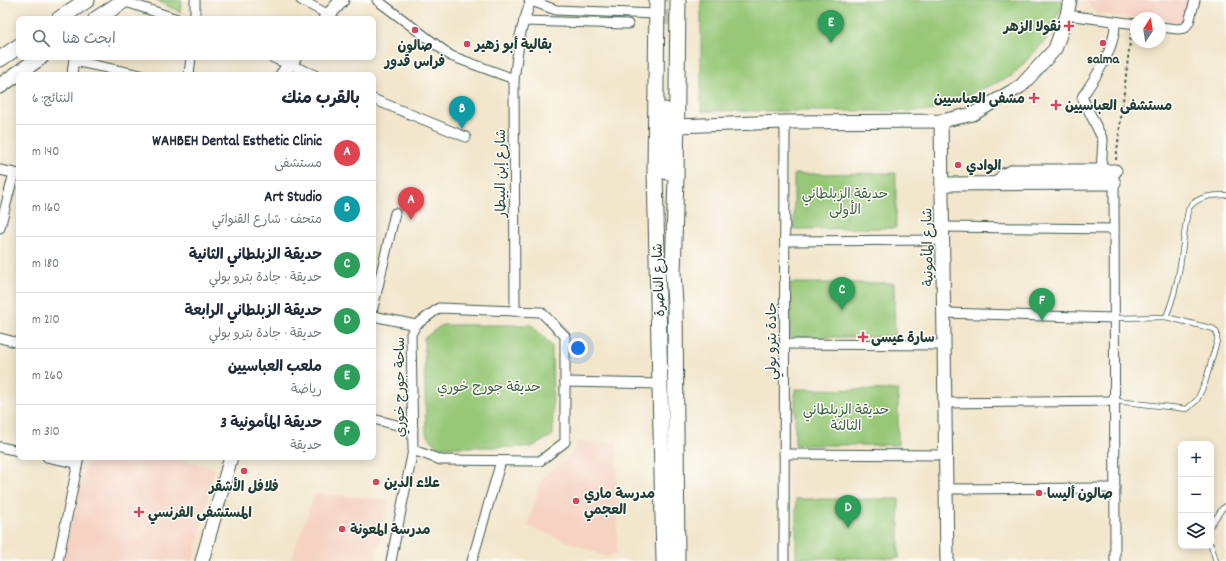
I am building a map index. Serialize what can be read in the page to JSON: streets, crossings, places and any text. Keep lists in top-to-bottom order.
{
  "streets": {
    "main road": ["شارع الناصرة"],
    "street": [
      "شارع إبن البيطار",
      "شارع المأمونية",
      "جادة بترو بولي",
      "ساحة جورج خوري"
    ]
  },
  "crossings": [
    ["شارع إبن البيطار", "ساحة جورج خوري"]
  ],
  "parks": ["حديقة الزبلطاني الأولى", "حديقة جورج خوري", "حديقة الزبلطاني الثالثة"],
  "places": {
    "health": [
      "نقولا الزهر",
      "مشفى العباسيين",
      "مستشفى العباسيين",
      "سارة عيسى",
      "المستشفى الفرنسي"
    ],
    "other": [
      "صالون فراس قدور",
      "salma",
      "بقالية أبو زهير",
      "الوادي",
      "فلافل الأشقر",
      "علاء الدين",
      "صالون أليسا",
      "مدرسة ماري العجمي",
      "مدرسة المعونة"
    ]
  },
  "north": "top",
  "page": {
    "pins": [
      "E",
      "B",
      "A",
      "C",
      "F",
      "D"
    ],
    "search": "ابحث هنا",
    "heading": ["بالقرب منك", "النتائج: 6"],
    "list": [
      {
        "mark": "A",
        "name": "WAHBEH Dental Esthetic Clinic",
        "note": "مستشفى",
        "value": "140 m"
      },
      {
        "mark": "B",
        "name": "Art Studio",
        "note": "متحف · شارع القنواتي",
        "value": "160 m"
      },
      {
        "mark": "C",
        "name": "حديقة الزبلطاني الثانية",
        "note": "حديقة · جادة بترو بولي",
        "value": "180 m"
      },
      {
        "mark": "D",
        "name": "حديقة الزبلطاني الرابعة",
        "note": "حديقة · جادة بترو بولي",
        "value": "210 m"
      },
      {
        "mark": "E",
        "name": "ملعب العباسيين",
        "note": "رياضة",
        "value": "260 m"
      },
      {
        "mark": "F",
        "name": "حديقة المأمونية 3",
        "note": "حديقة",
        "value": "310 m"
      }
    ],
    "map_buttons": ["+", "−"]
  }
}
